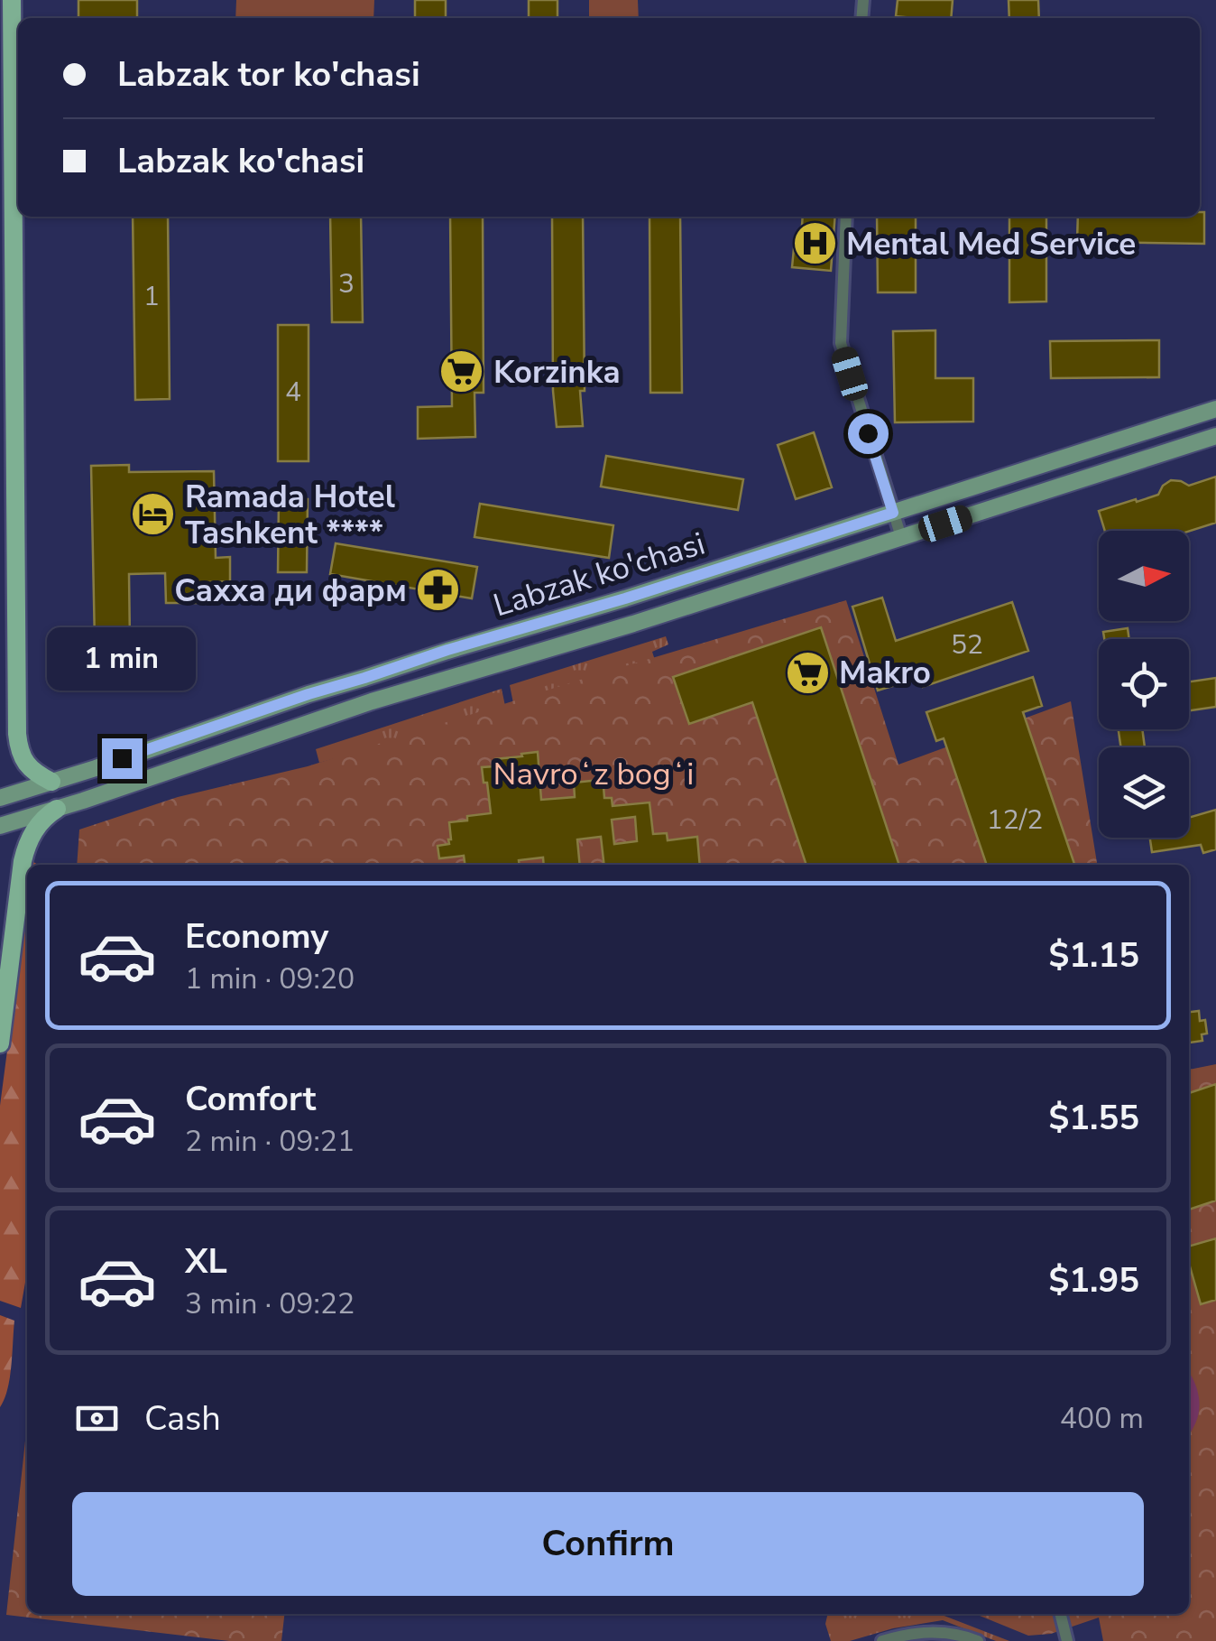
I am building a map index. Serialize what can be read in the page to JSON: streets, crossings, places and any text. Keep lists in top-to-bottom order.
{
  "streets": {
    "main road": ["Labzak ko'chasi"]
  },
  "parks": ["Navroʻz bogʻi"],
  "places": {
    "hospital": ["Mental Med Service"],
    "supermarket": ["Korzinka", "Makro"],
    "hotel": ["Ramada Hotel Tashkent ****"],
    "pharmacy": ["Сахха ди фарм"]
  },
  "house_numbers": [
    "3",
    "1",
    "4",
    "52",
    "12/2"
  ],
  "north": "right",
  "page": {
    "banner": ["Labzak tor ko'chasi", "Labzak ko'chasi"],
    "bubble": "1 min",
    "list": [
      {
        "name": "Economy",
        "note": "1 min · 09:20",
        "value": "$1.15"
      },
      {
        "name": "Comfort",
        "note": "2 min · 09:21",
        "value": "$1.55"
      },
      {
        "name": "XL",
        "note": "3 min · 09:22",
        "value": "$1.95"
      }
    ],
    "pay": ["Cash", "400 m"],
    "buttons": "Confirm"
  }
}
